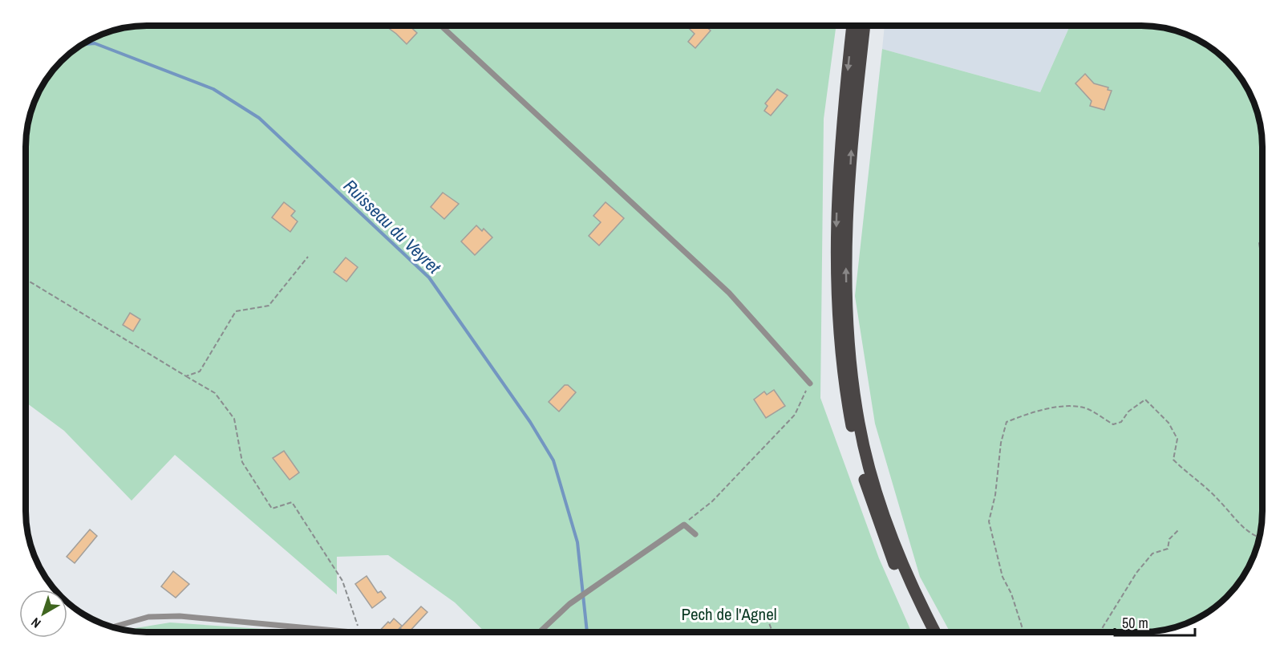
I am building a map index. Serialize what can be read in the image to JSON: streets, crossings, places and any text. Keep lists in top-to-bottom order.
{
  "water": ["Ruisseau du Veyret"],
  "parks": ["Pech de l'Agnel"],
  "scale_bar": "50 m",
  "north": "bottom left"
}
